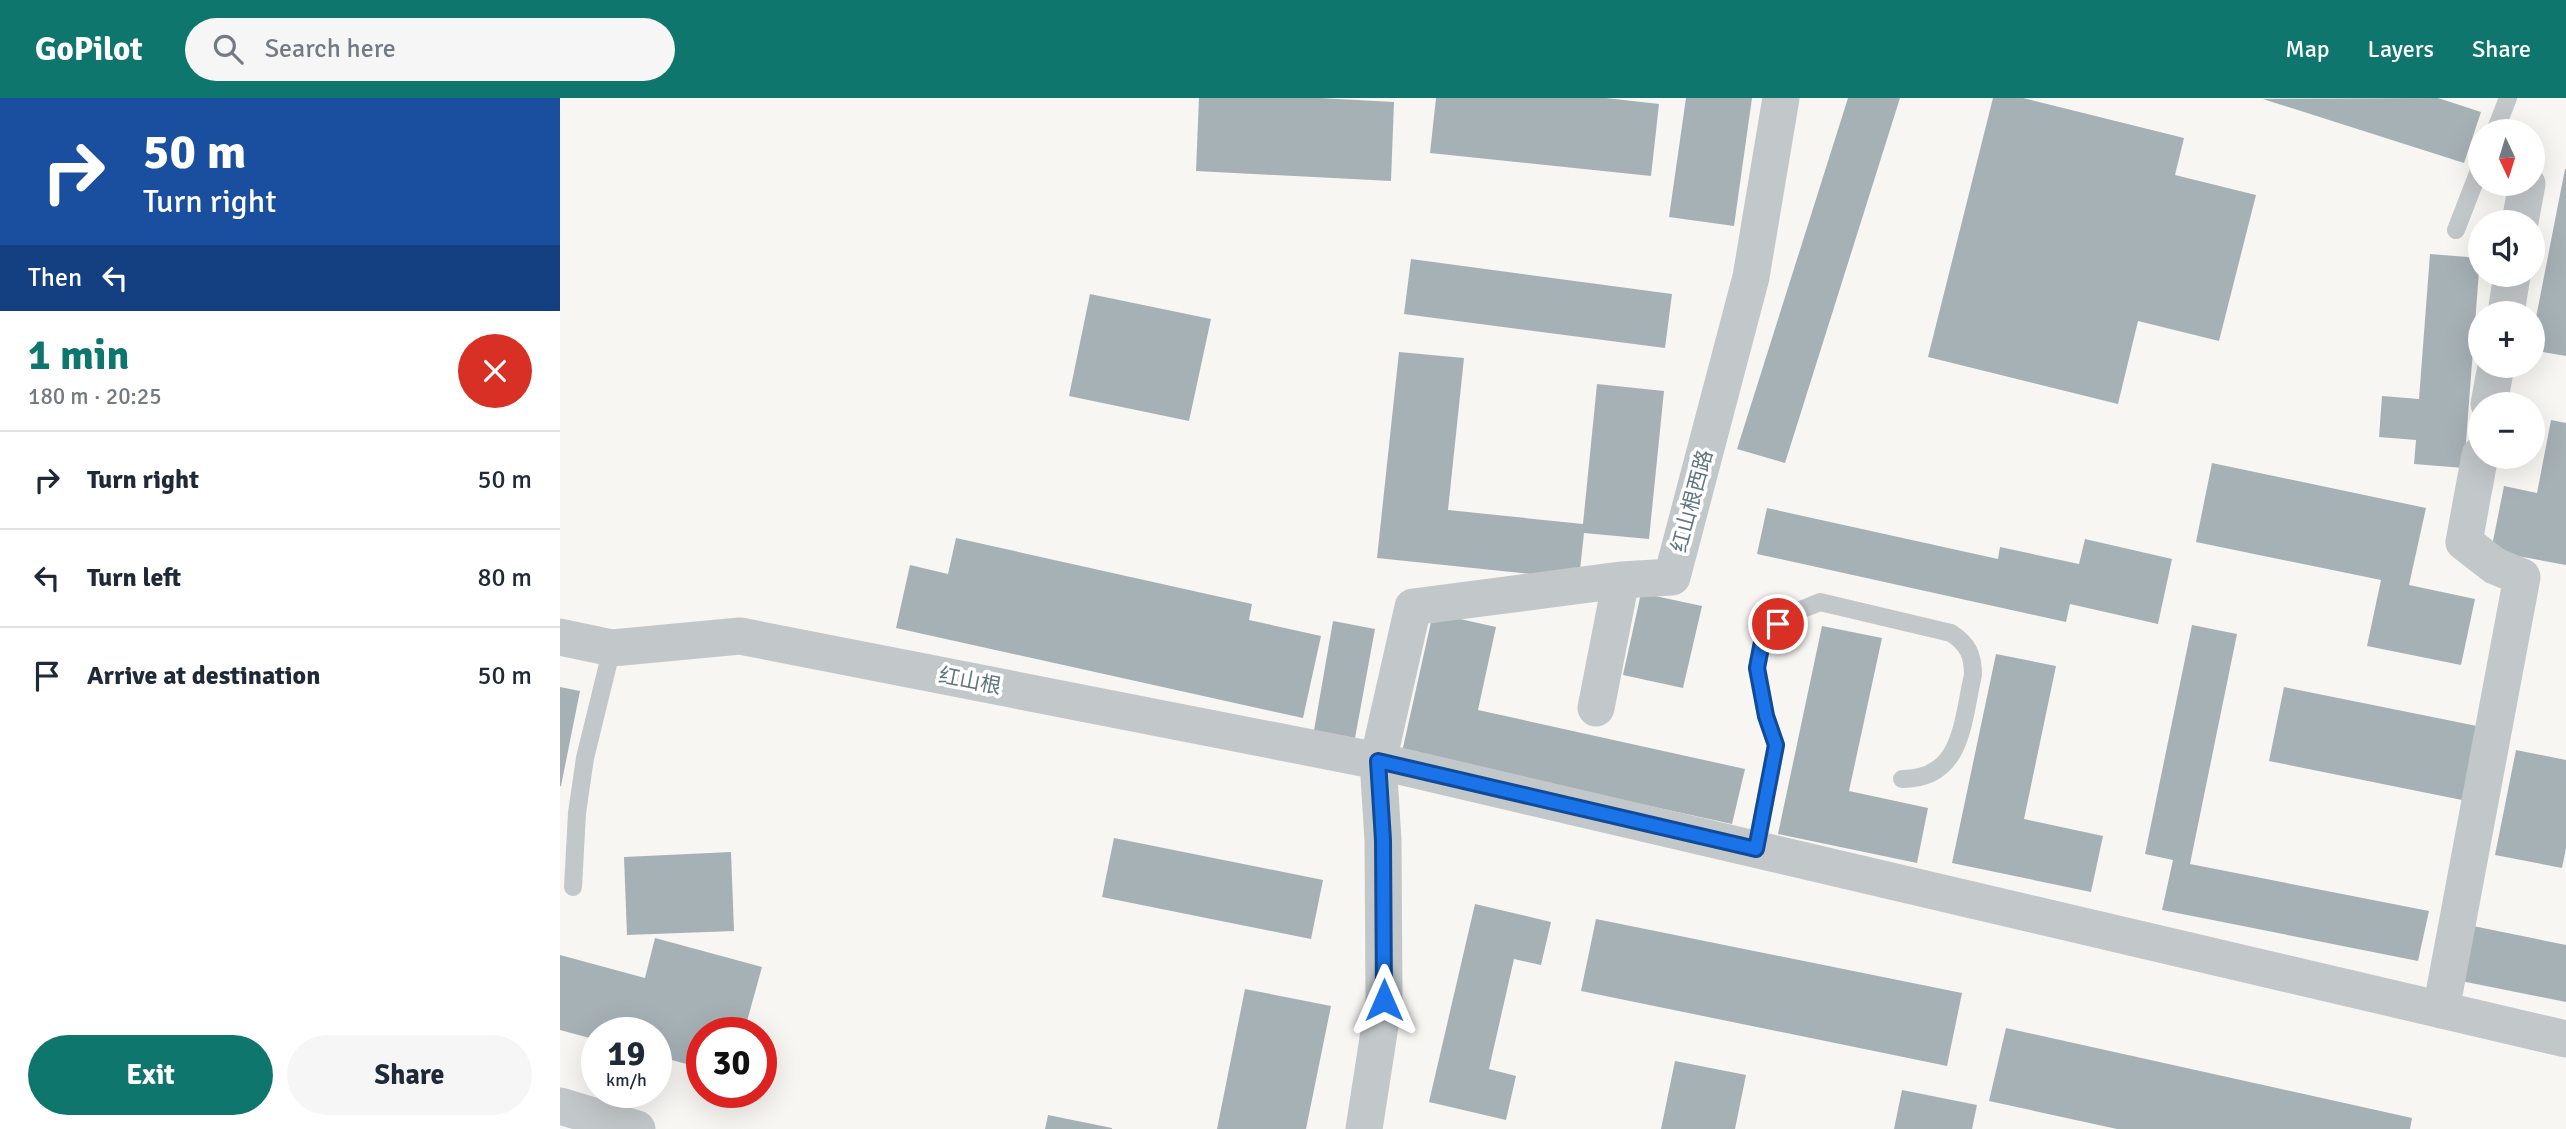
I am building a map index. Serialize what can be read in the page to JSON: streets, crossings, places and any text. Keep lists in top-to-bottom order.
{
  "streets": {
    "street": ["红山根西路", "红山根"]
  },
  "crossings": [
    ["红山根西路", "红山根"]
  ],
  "north": "bottom",
  "page": {
    "header": "GoPilot",
    "search": "Search here",
    "nav": ["Map", "Layers", "Share"],
    "turn": ["50 m", "Turn right"],
    "map_buttons": ["+", "−"],
    "then": "Then",
    "heading": ["1 min", "180 m · 20:25"],
    "list": [
      {
        "name": "Turn right",
        "value": "50 m"
      },
      {
        "name": "Turn left",
        "value": "80 m"
      },
      {
        "name": "Arrive at destination",
        "value": "50 m"
      }
    ],
    "speed": "19 km/h",
    "limit": "30",
    "buttons": ["Exit", "Share"]
  }
}
